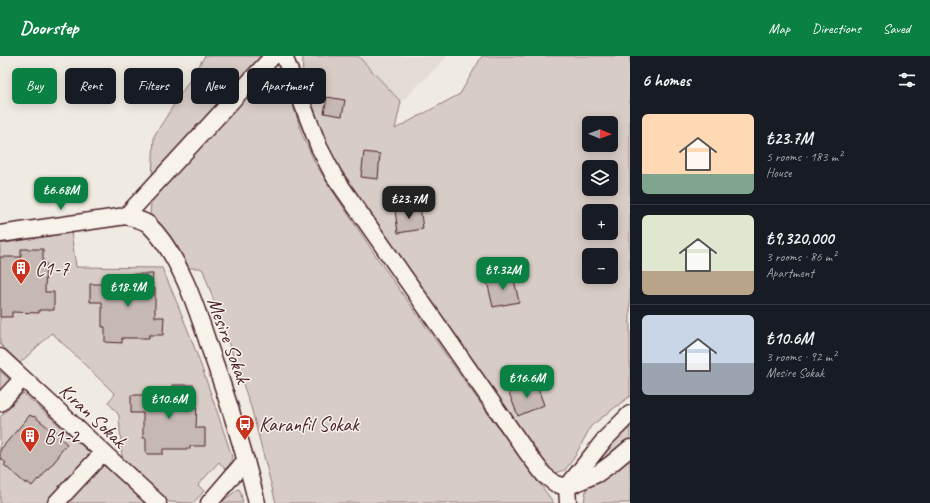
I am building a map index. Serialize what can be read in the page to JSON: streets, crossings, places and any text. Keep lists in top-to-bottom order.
{
  "streets": {
    "street": ["Mesire Sokak", "Kıran Sokak"]
  },
  "places": {
    "building": ["C1-7", "B1-2"],
    "bus stop": ["Karanfil Sokak"]
  },
  "north": "right",
  "page": {
    "header": "Doorstep",
    "nav": ["Map", "Directions", "Saved"],
    "heading": "6 homes",
    "chip": [
      "Buy",
      "Rent",
      "Filters",
      "New",
      "Apartment"
    ],
    "list": [
      {
        "name": "₺23.7M",
        "note": "5 rooms · 183 m² · House"
      },
      {
        "name": "₺9,320,000",
        "note": "3 rooms · 86 m² · Apartment"
      },
      {
        "name": "₺10.6M",
        "note": "3 rooms · 92 m² · Mesire Sokak"
      }
    ],
    "map_buttons": ["+", "−"],
    "price": [
      "₺6.68M",
      "₺23.7M",
      "₺9.32M",
      "₺18.9M",
      "₺16.6M",
      "₺10.6M"
    ]
  }
}
